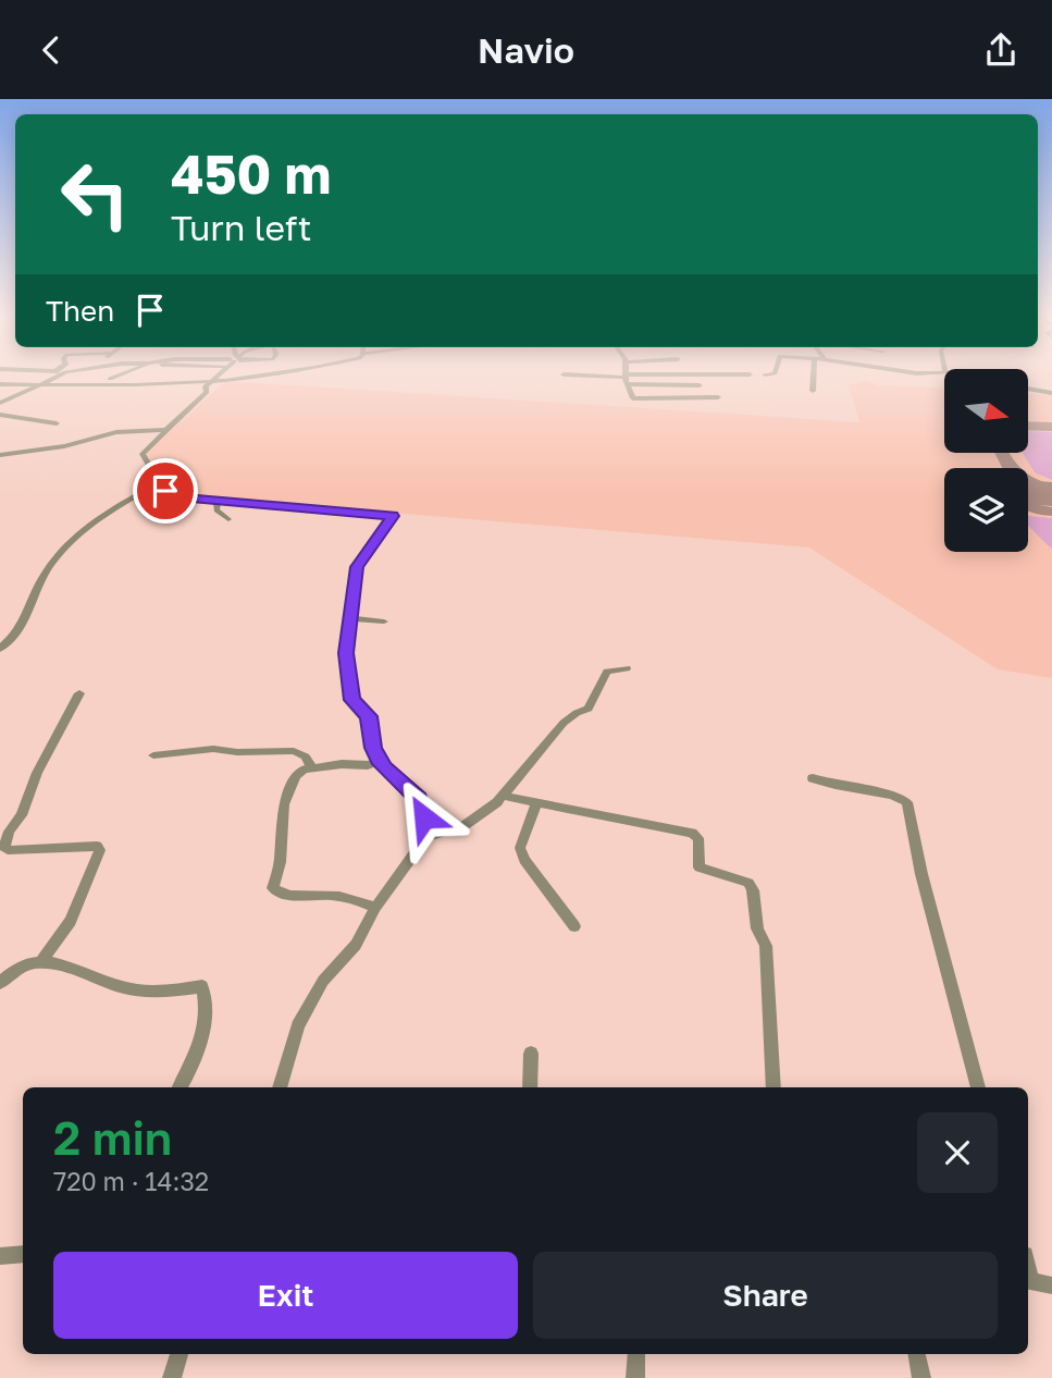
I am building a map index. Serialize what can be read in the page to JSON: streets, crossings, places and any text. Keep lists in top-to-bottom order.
{
  "north": "right",
  "page": {
    "header": "Navio",
    "turn": ["450 m", "Turn left"],
    "then": "Then",
    "heading": ["2 min", "720 m · 14:32"],
    "buttons": ["Exit", "Share"]
  }
}
